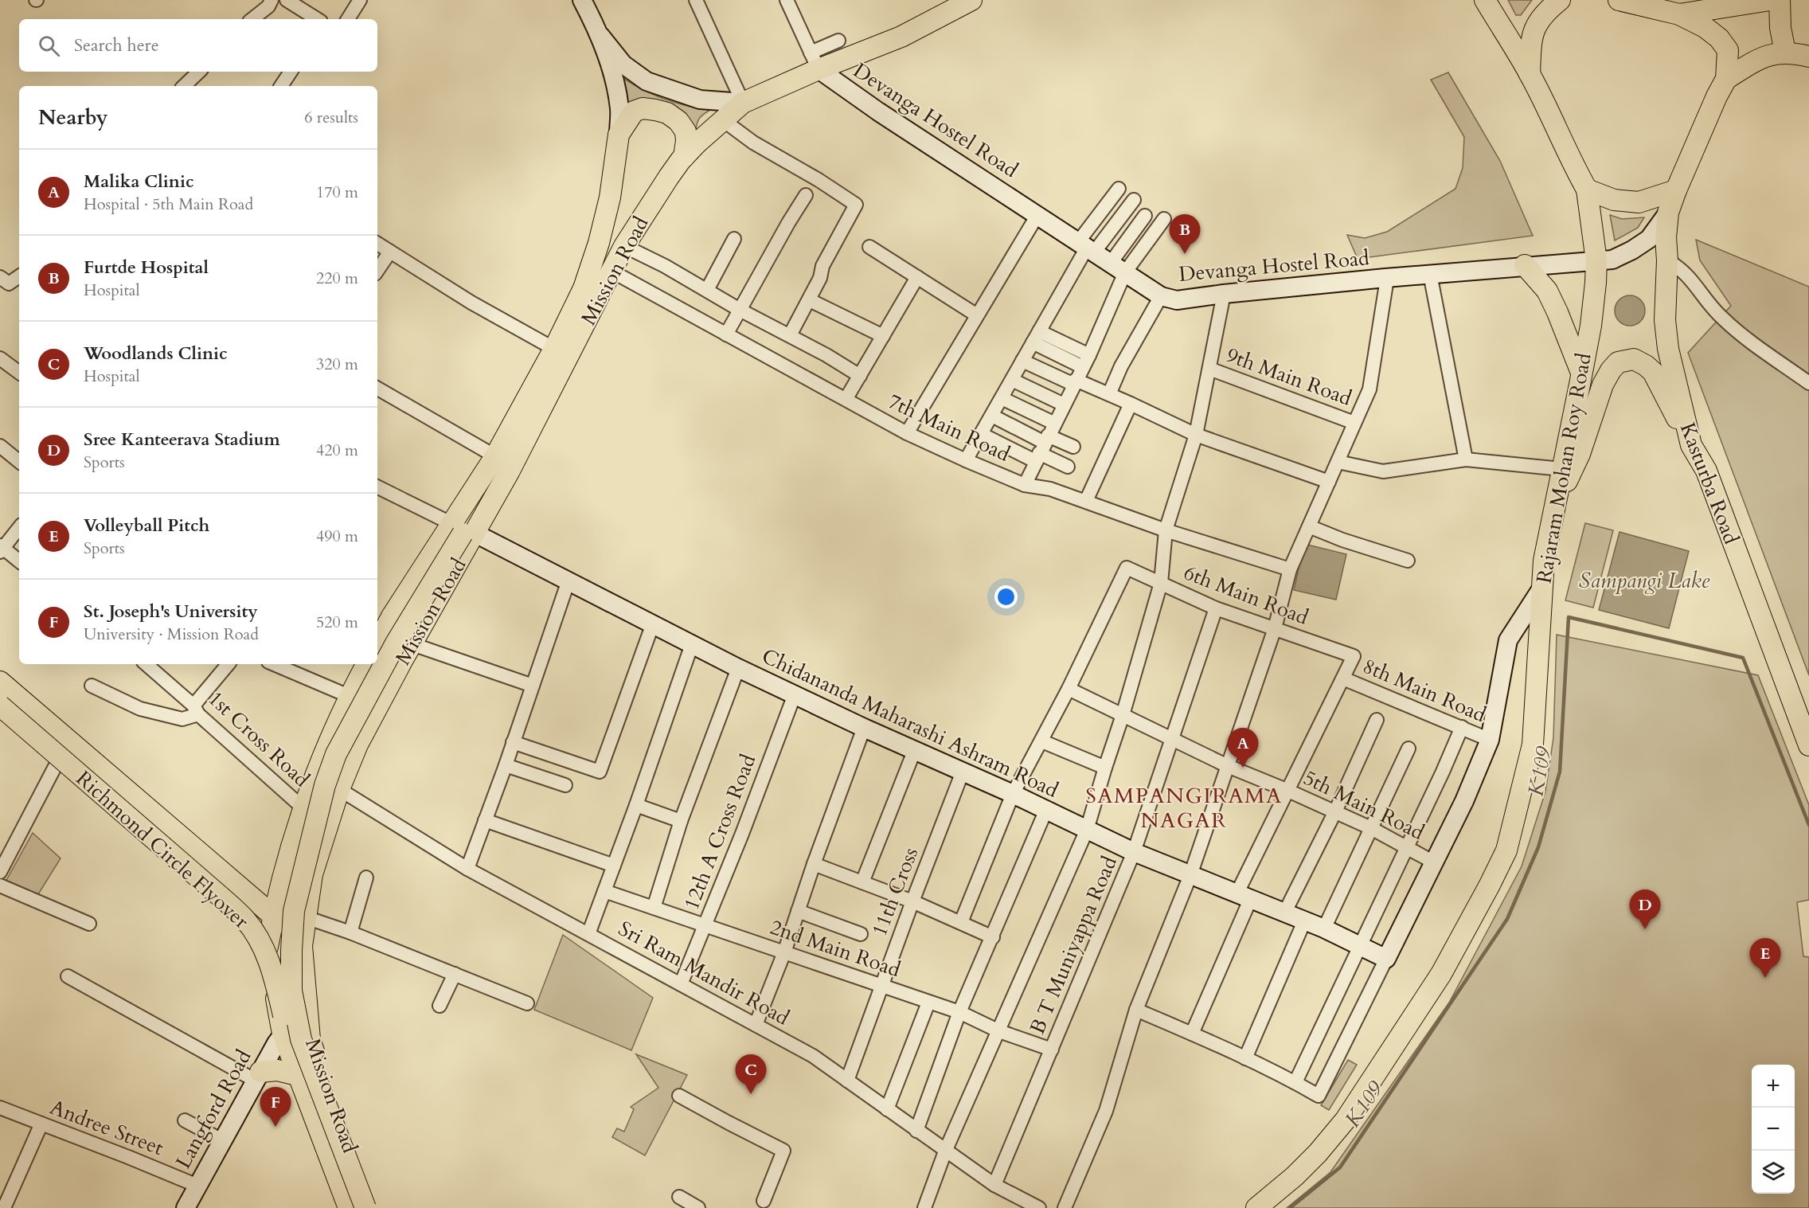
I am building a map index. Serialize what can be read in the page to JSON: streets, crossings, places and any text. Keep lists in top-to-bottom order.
{
  "streets": {
    "main road": [
      "Mission Road",
      "Rajaram Mohan Roy Road",
      "Kasturba Road",
      "Richmond Circle Flyover"
    ],
    "street": [
      "Devanga Hostel Road",
      "9th Main Road",
      "7th Main Road",
      "6th Main Road",
      "8th Main Road",
      "Chidananda Maharashi Ashram Road",
      "1st Cross Road",
      "5th Main Road",
      "12th A Cross Road",
      "11th Cross",
      "B T Muniyappa Road",
      "2nd Main Road",
      "Sri Ram Mandir Road",
      "Langford Road",
      "Andree Street"
    ]
  },
  "crossings": [
    ["Devanga Hostel Road", "Mission Road"],
    ["Devanga Hostel Road", "Rajaram Mohan Roy Road"],
    ["Devanga Hostel Road", "Kasturba Road"],
    ["Mission Road", "7th Main Road"],
    ["Mission Road", "Chidananda Maharashi Ashram Road"],
    ["Mission Road", "1st Cross Road"],
    ["Mission Road", "Richmond Circle Flyover"],
    ["Mission Road", "Sri Ram Mandir Road"],
    ["Mission Road", "Langford Road"],
    ["6th Main Road", "8th Main Road"],
    ["6th Main Road", "5th Main Road"],
    ["6th Main Road", "B T Muniyappa Road"],
    ["Chidananda Maharashi Ashram Road", "12th A Cross Road"],
    ["Chidananda Maharashi Ashram Road", "Richmond Circle Flyover"],
    ["Chidananda Maharashi Ashram Road", "11th Cross"],
    ["Chidananda Maharashi Ashram Road", "B T Muniyappa Road"],
    ["5th Main Road", "B T Muniyappa Road"],
    ["12th A Cross Road", "2nd Main Road"],
    ["12th A Cross Road", "Sri Ram Mandir Road"],
    ["11th Cross", "2nd Main Road"],
    ["11th Cross", "Sri Ram Mandir Road"],
    ["B T Muniyappa Road", "2nd Main Road"],
    ["B T Muniyappa Road", "Sri Ram Mandir Road"],
    ["Langford Road", "Andree Street"]
  ],
  "districts": ["SAMPANGIRAMA NAGAR"],
  "water": ["Sampangi Lake", "K109"],
  "page": {
    "search": "Search here",
    "heading": ["Nearby", "6 results"],
    "list": [
      {
        "mark": "A",
        "name": "Malika Clinic",
        "note": "Hospital · 5th Main Road",
        "value": "170 m"
      },
      {
        "mark": "B",
        "name": "Furtde Hospital",
        "note": "Hospital",
        "value": "220 m"
      },
      {
        "mark": "C",
        "name": "Woodlands Clinic",
        "note": "Hospital",
        "value": "320 m"
      },
      {
        "mark": "D",
        "name": "Sree Kanteerava Stadium",
        "note": "Sports",
        "value": "420 m"
      },
      {
        "mark": "E",
        "name": "Volleyball Pitch",
        "note": "Sports",
        "value": "490 m"
      },
      {
        "mark": "F",
        "name": "St. Joseph's University",
        "note": "University · Mission Road",
        "value": "520 m"
      }
    ],
    "pins": [
      "B",
      "A",
      "D",
      "E",
      "C",
      "F"
    ],
    "map_buttons": ["+", "−"]
  }
}
